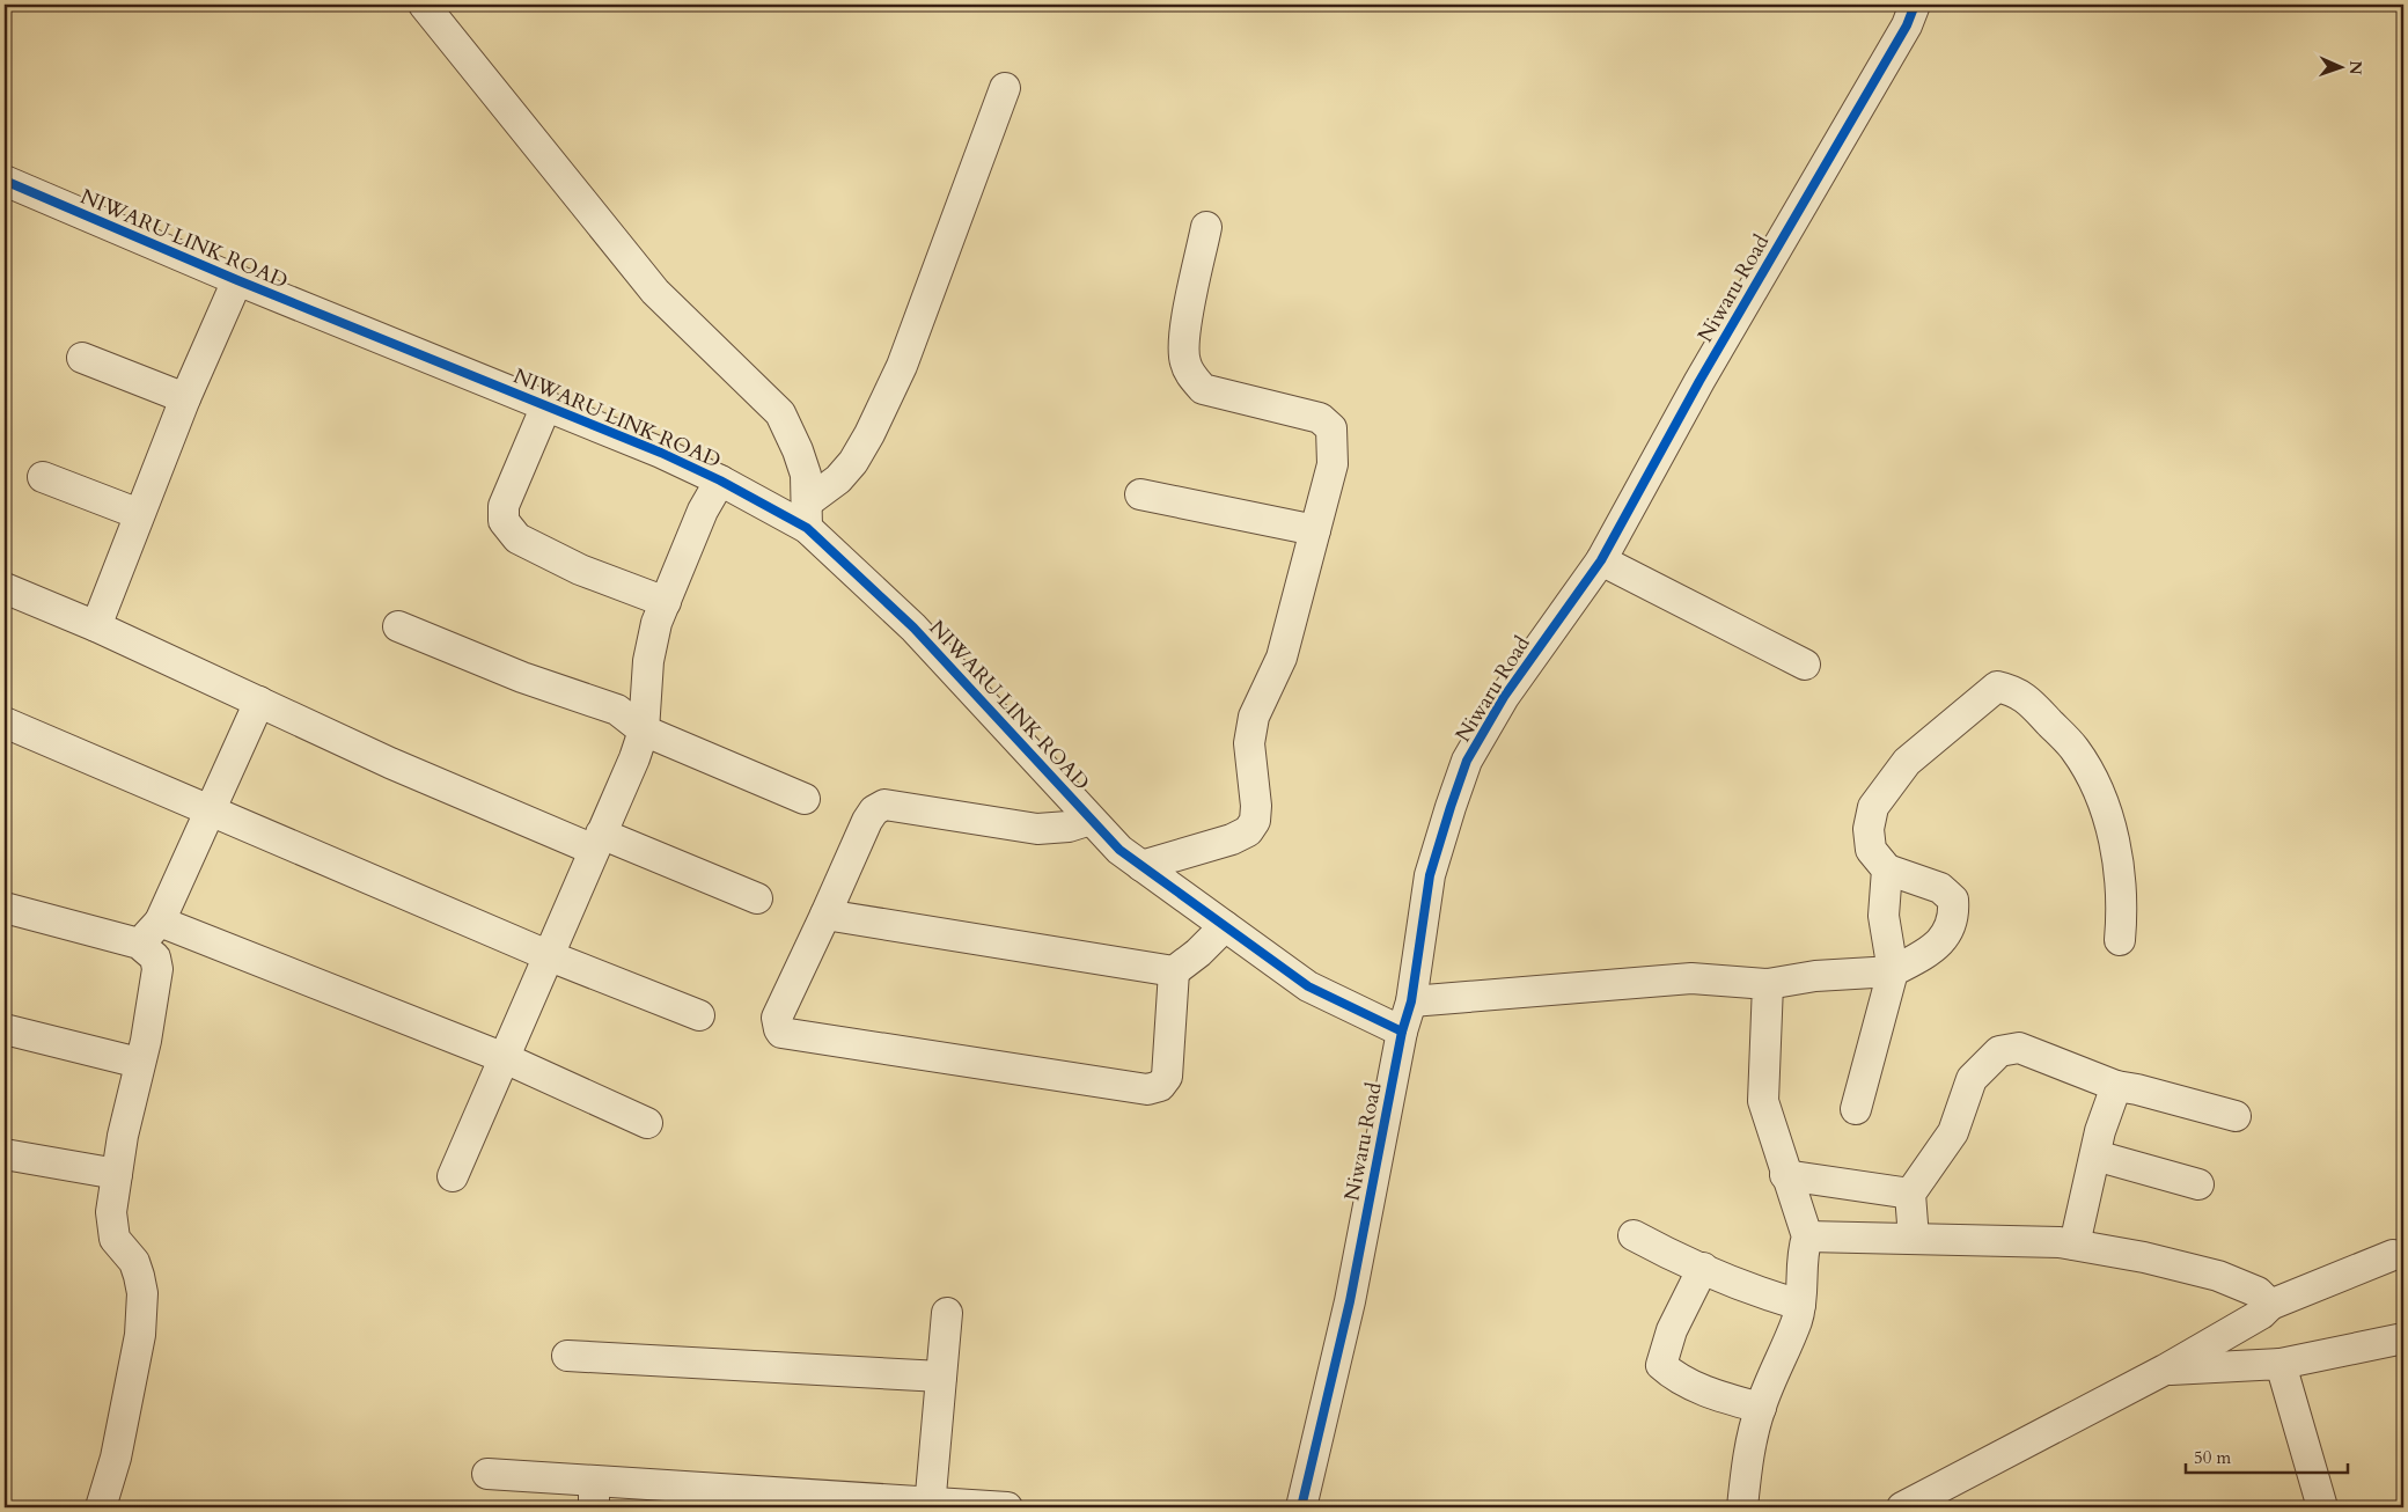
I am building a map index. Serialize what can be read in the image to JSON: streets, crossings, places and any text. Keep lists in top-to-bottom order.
{
  "streets": {
    "street": ["NIWARU LINK ROAD", "Niwaru Road"]
  },
  "crossings": [
    ["NIWARU LINK ROAD", "Niwaru Road"]
  ],
  "scale_bar": "50 m",
  "north": "right"
}
